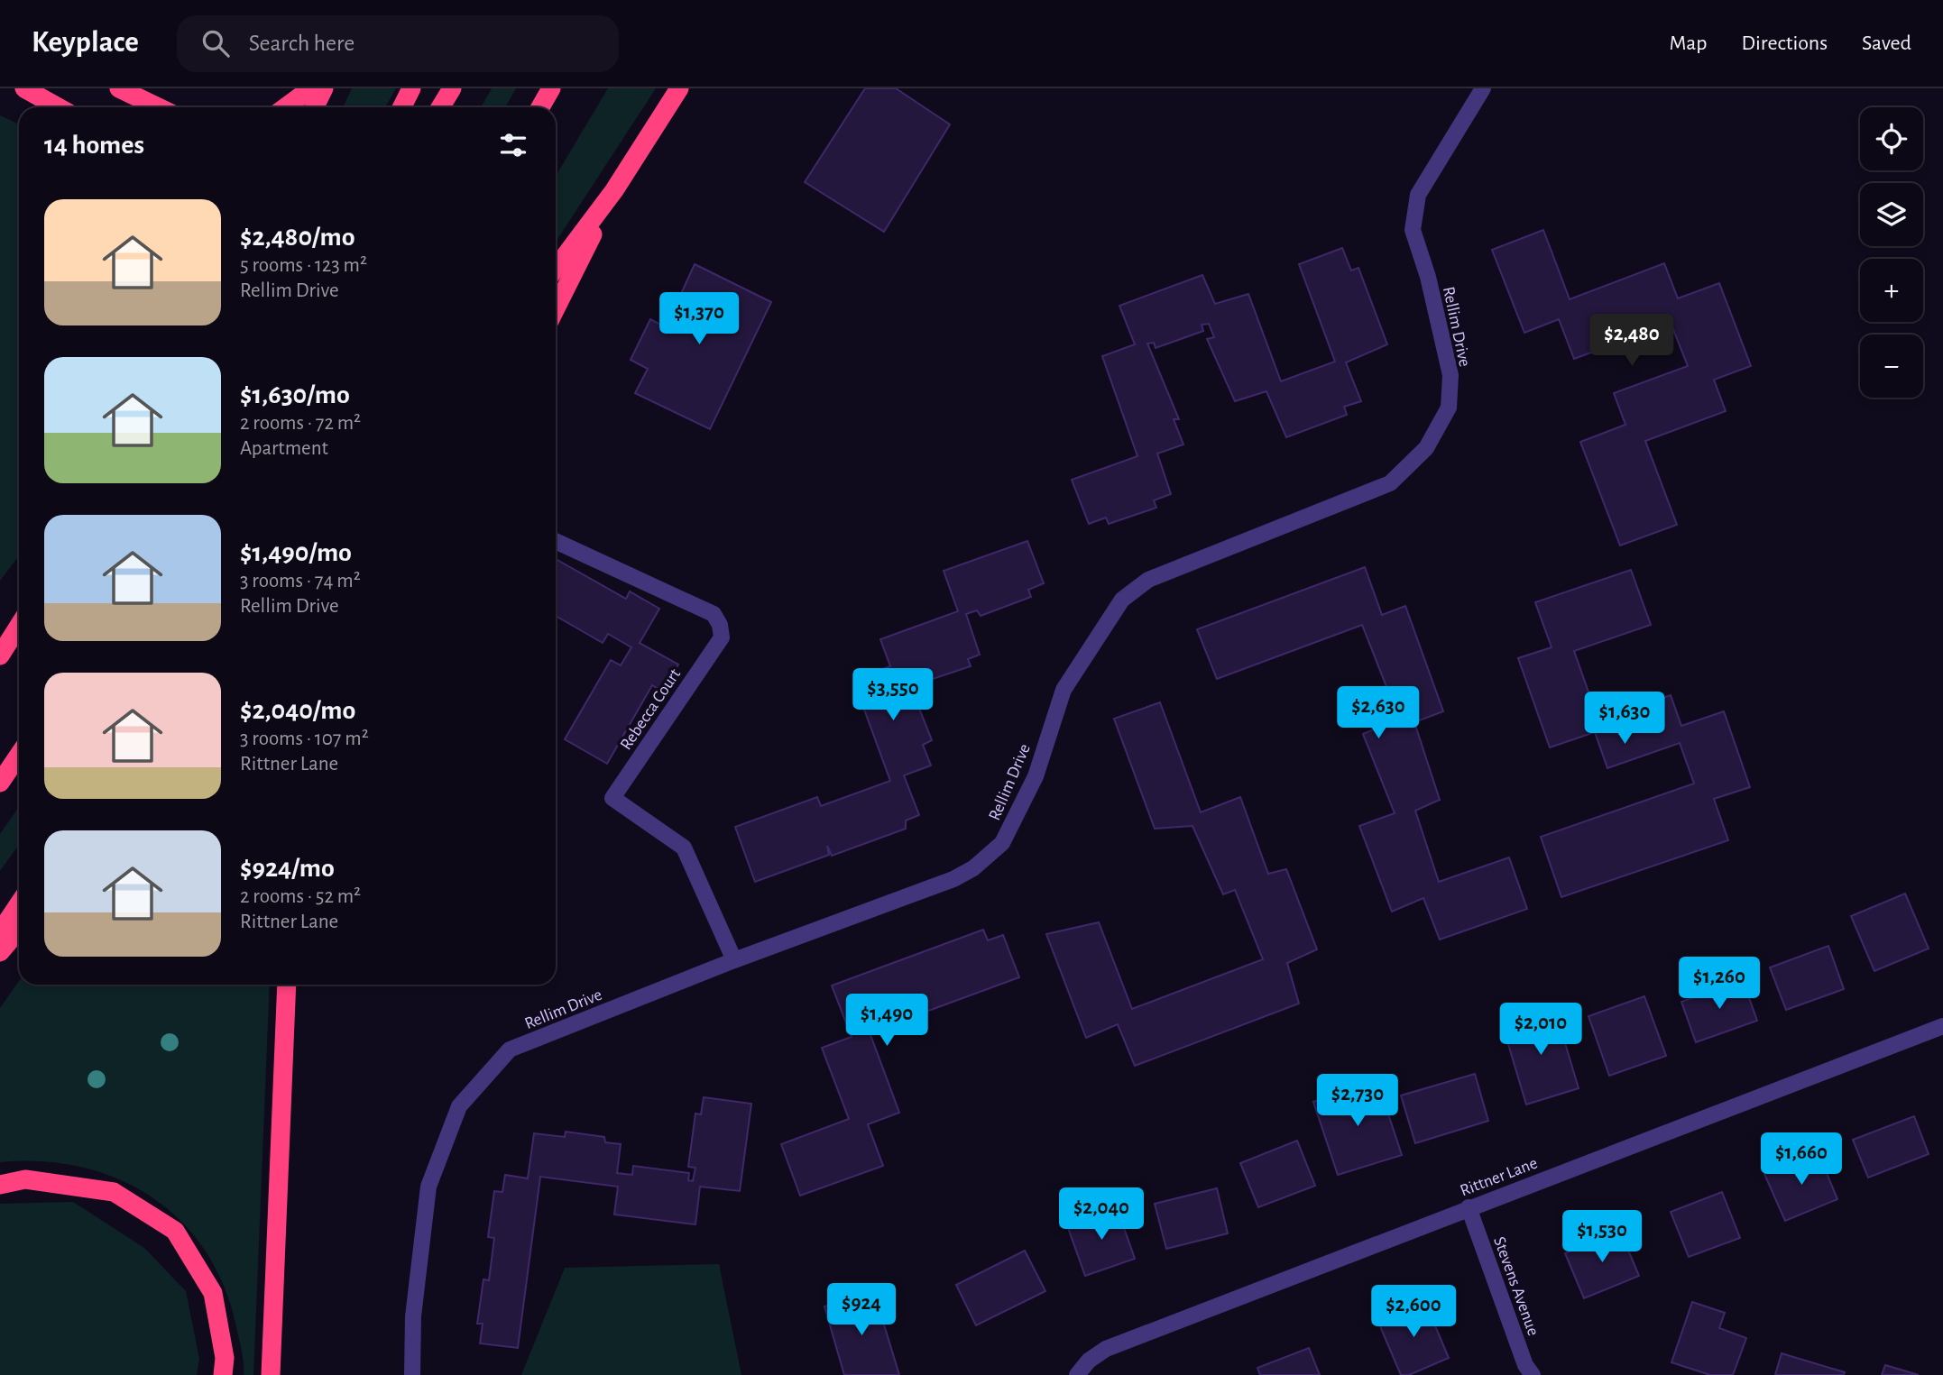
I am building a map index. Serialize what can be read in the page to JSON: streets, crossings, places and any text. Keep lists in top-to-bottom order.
{
  "streets": {
    "street": [
      "Rellim Drive",
      "Rebecca Court",
      "Rittner Lane",
      "Stevens Avenue"
    ]
  },
  "crossings": [
    ["Rellim Drive", "Rebecca Court"],
    ["Rittner Lane", "Stevens Avenue"]
  ],
  "page": {
    "header": "Keyplace",
    "search": "Search here",
    "nav": ["Map", "Directions", "Saved"],
    "map_buttons": ["+", "−"],
    "heading": "14 homes",
    "list": [
      {
        "name": "$2,480/mo",
        "note": "5 rooms · 123 m² · Rellim Drive"
      },
      {
        "name": "$1,630/mo",
        "note": "2 rooms · 72 m² · Apartment"
      },
      {
        "name": "$1,490/mo",
        "note": "3 rooms · 74 m² · Rellim Drive"
      },
      {
        "name": "$2,040/mo",
        "note": "3 rooms · 107 m² · Rittner Lane"
      },
      {
        "name": "$924/mo",
        "note": "2 rooms · 52 m² · Rittner Lane"
      }
    ],
    "price": [
      "$1,370",
      "$2,480",
      "$3,550",
      "$2,630",
      "$1,630",
      "$1,260",
      "$1,490",
      "$2,010",
      "$2,730",
      "$1,660",
      "$2,040",
      "$1,530",
      "$924",
      "$2,600"
    ]
  }
}
